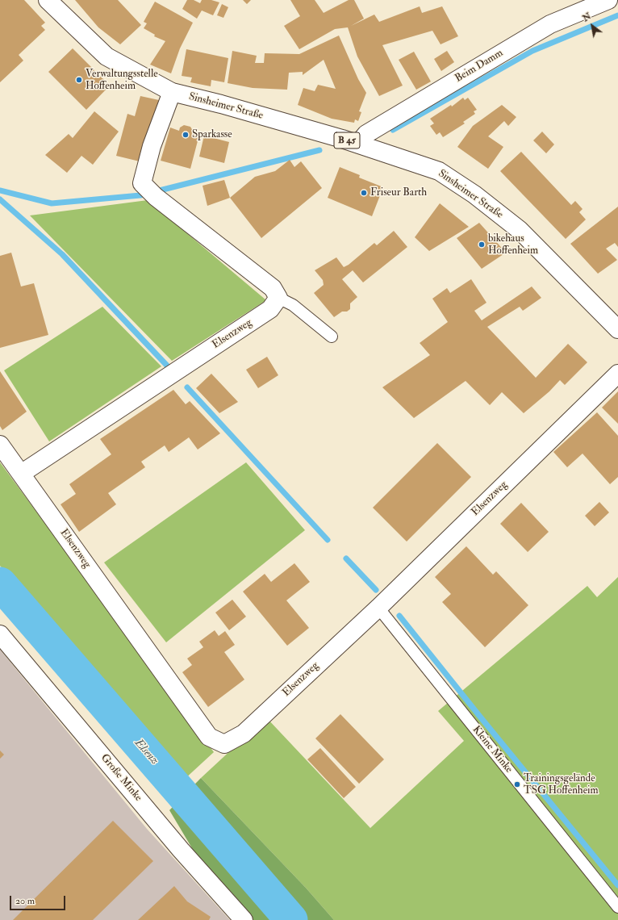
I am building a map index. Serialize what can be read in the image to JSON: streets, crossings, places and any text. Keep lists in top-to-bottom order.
{
  "streets": {
    "street": [
      "Beim Damm",
      "Sinsheimer Straße",
      "B 45",
      "Elsenzweg",
      "Große Minke"
    ],
    "lane": ["Kleine Minke"]
  },
  "crossings": [
    ["Beim Damm", "Sinsheimer Straße"],
    ["Elsenzweg", "Kleine Minke"]
  ],
  "water": ["Elsenz"],
  "places": [
    "Verwaltungsstelle Hoffenheim",
    "Sparkasse",
    "Friseur Barth",
    "bikehaus Hoffenheim",
    "Trainingsgelände TSG Hoffenheim"
  ],
  "scale_bar": "20 m",
  "north": "top left"
}
